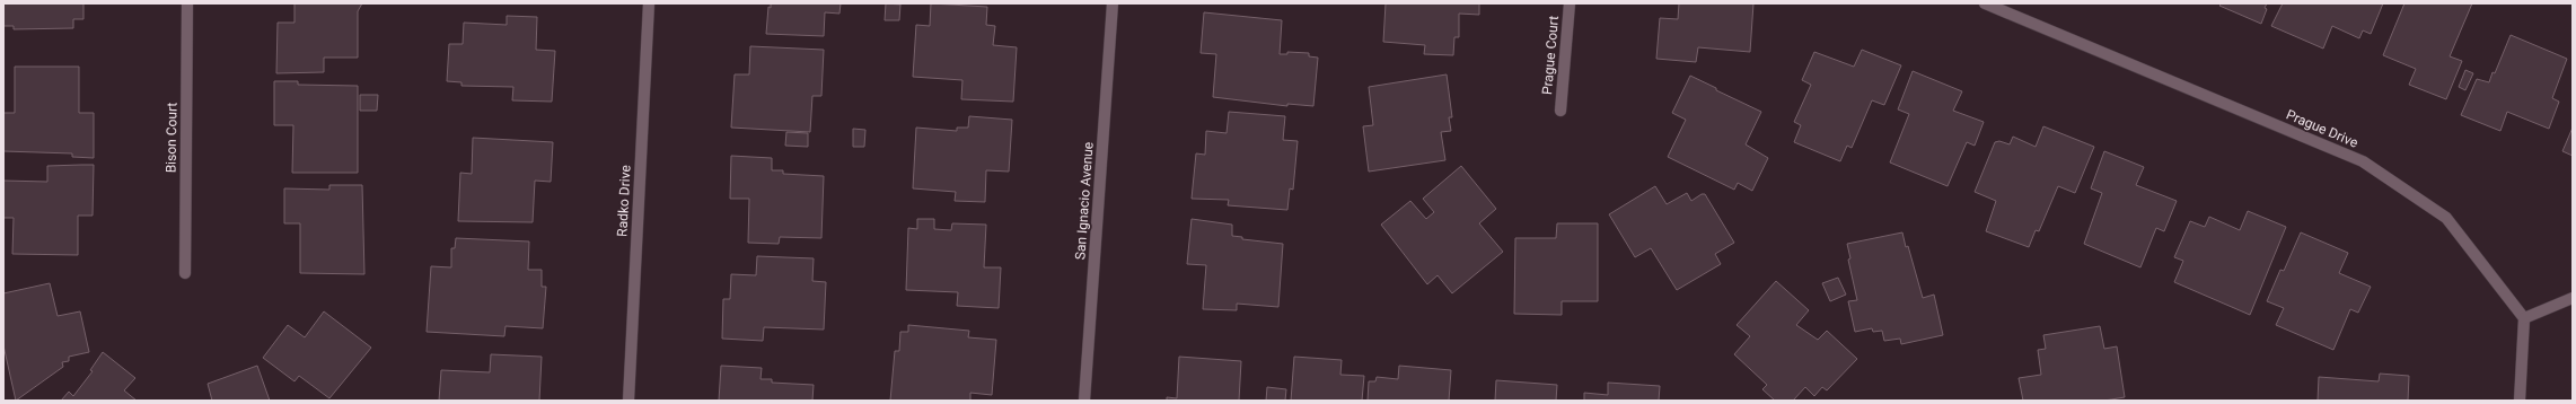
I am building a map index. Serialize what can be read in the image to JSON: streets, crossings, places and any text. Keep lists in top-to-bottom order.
{
  "streets": {
    "street": [
      "Prague Court",
      "Prague Drive",
      "Bison Court",
      "Radko Drive",
      "San Ignacio Avenue"
    ]
  }
}
